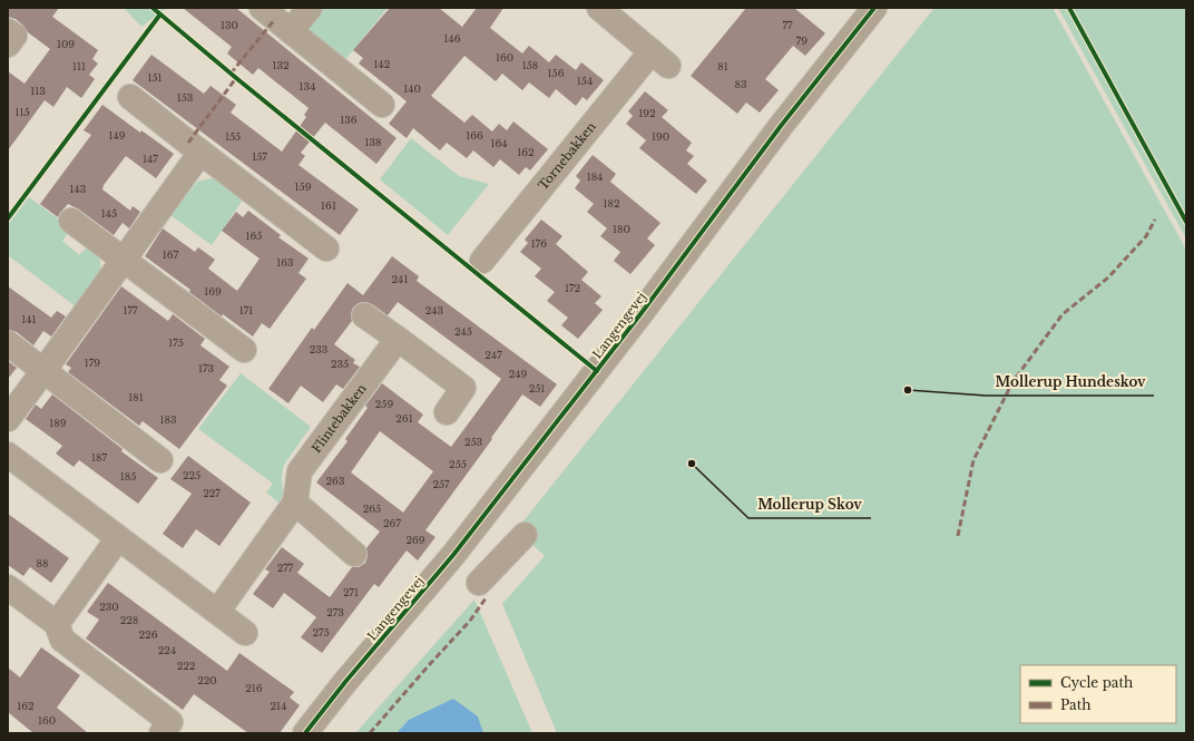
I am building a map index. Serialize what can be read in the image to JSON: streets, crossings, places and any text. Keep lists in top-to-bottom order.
{
  "streets": {
    "street": ["Tornebakken", "Langengevej", "Flintebakken"]
  },
  "places": ["Mollerup Hundeskov", "Mollerup Skov"],
  "house_numbers": [
    "130",
    "77",
    "146",
    "79",
    "109",
    "160",
    "142",
    "132",
    "158",
    "111",
    "81",
    "156",
    "151",
    "154",
    "83",
    "134",
    "140",
    "113",
    "153",
    "115",
    "192",
    "136",
    "149",
    "166",
    "155",
    "190",
    "138",
    "164",
    "162",
    "157",
    "147",
    "184",
    "159",
    "143",
    "182",
    "161",
    "145",
    "180",
    "165",
    "176",
    "167",
    "163",
    "241",
    "172",
    "169",
    "177",
    "171",
    "243",
    "141",
    "245",
    "175",
    "233",
    "247",
    "179",
    "235",
    "173",
    "249",
    "251",
    "181",
    "259",
    "261",
    "183",
    "189",
    "253",
    "187",
    "255",
    "225",
    "185",
    "263",
    "257",
    "227",
    "265",
    "267",
    "269",
    "88",
    "277",
    "271",
    "230",
    "273",
    "228",
    "275",
    "226",
    "224",
    "222",
    "220",
    "216",
    "162",
    "214",
    "160"
  ],
  "legend": ["Cycle path", "Path"]
}
